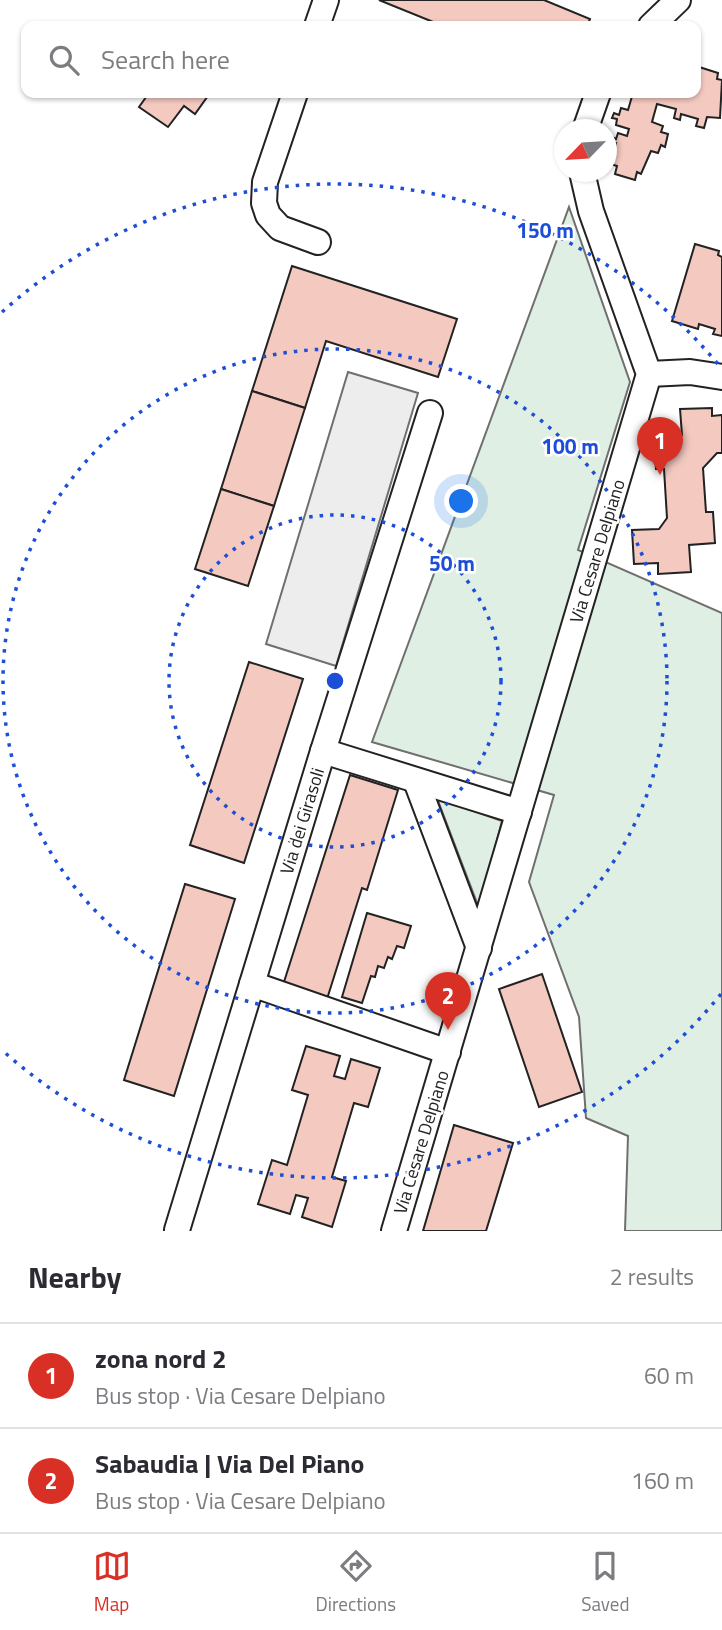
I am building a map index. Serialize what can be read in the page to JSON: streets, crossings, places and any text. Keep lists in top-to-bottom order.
{
  "streets": {
    "street": ["Via Cesare Delpiano", "Via dei Girasoli"]
  },
  "crossings": [
    ["Via Cesare Delpiano", "Via dei Girasoli"]
  ],
  "north": "bottom left",
  "page": {
    "search": "Search here",
    "pins": ["1", "2"],
    "heading": ["Nearby", "2 results"],
    "list": [
      {
        "mark": "1",
        "name": "zona nord 2",
        "note": "Bus stop · Via Cesare Delpiano",
        "value": "60 m"
      },
      {
        "mark": "2",
        "name": "Sabaudia | Via Del Piano",
        "note": "Bus stop · Via Cesare Delpiano",
        "value": "160 m"
      }
    ],
    "nav": ["Map", "Directions", "Saved"]
  },
  "rings": ["150 m", "100 m", "50 m"]
}
